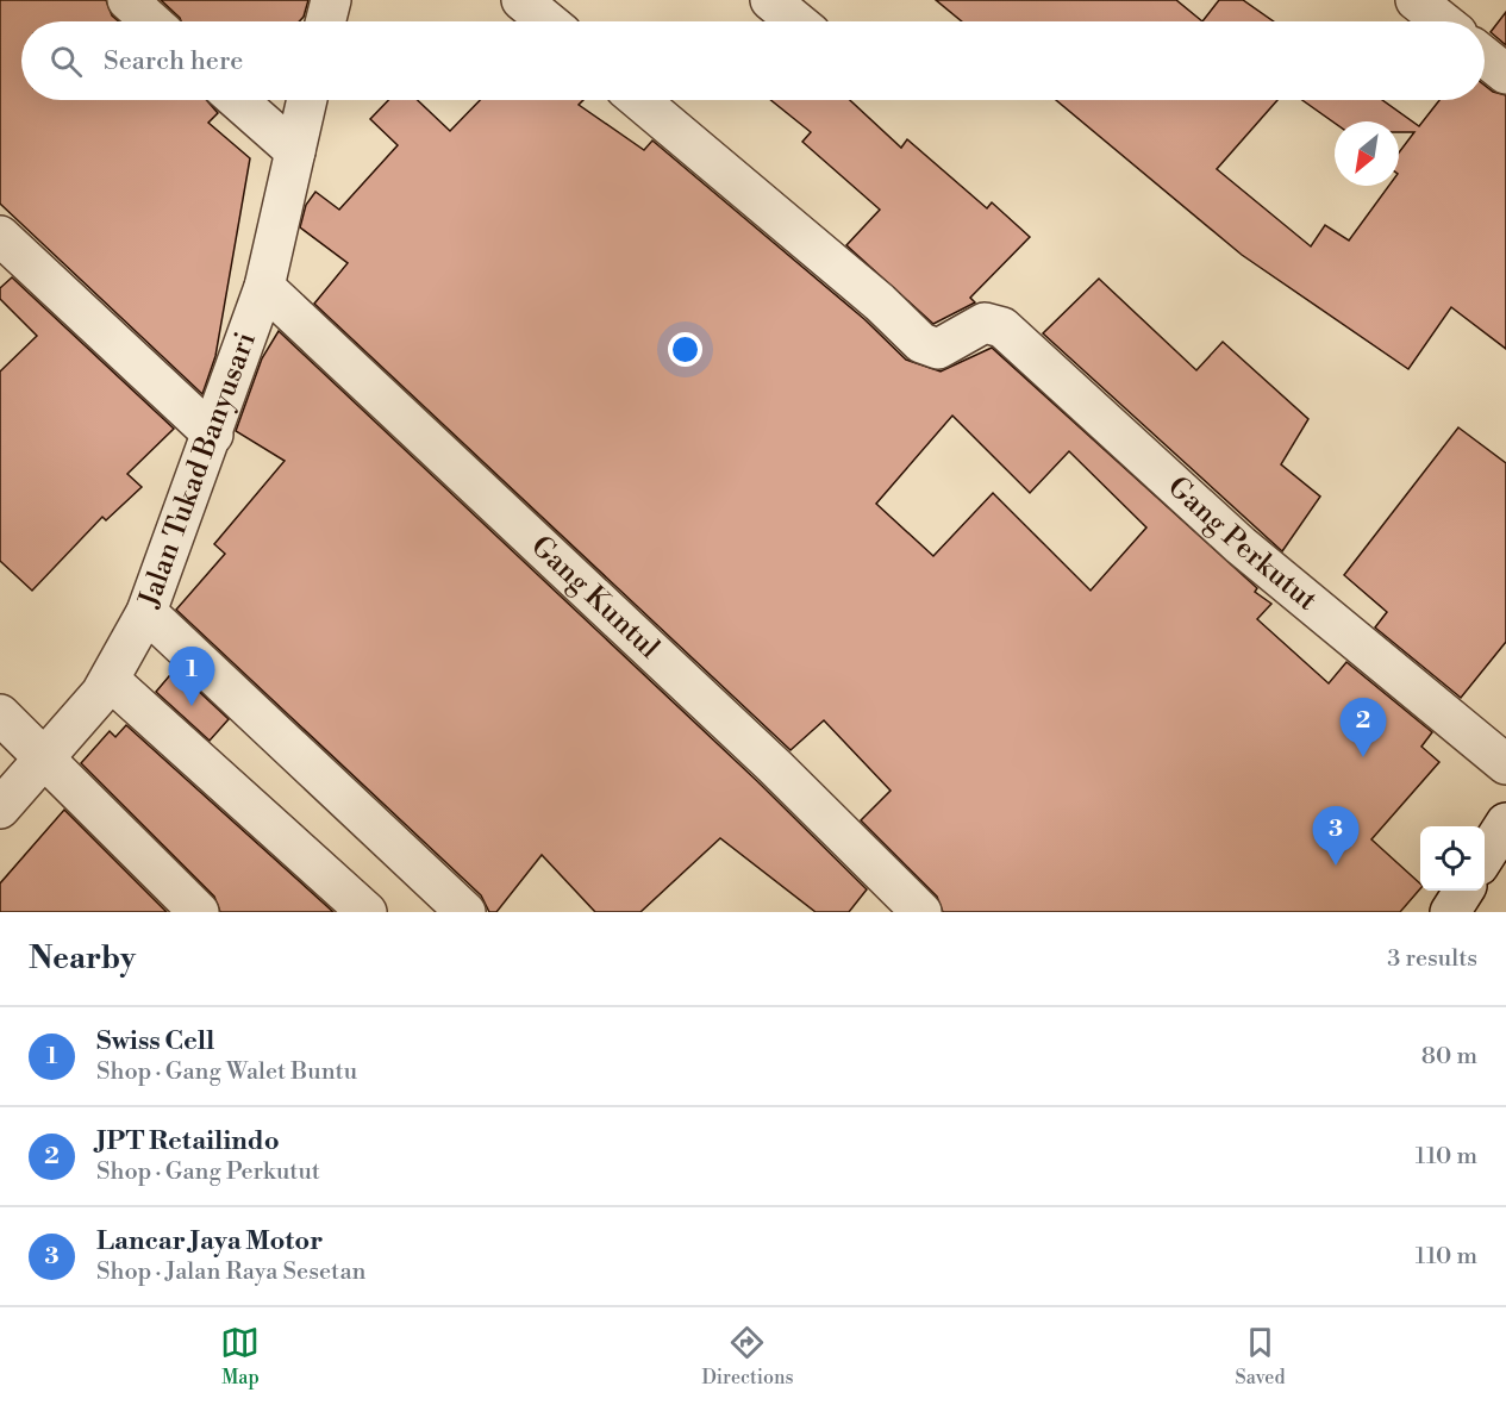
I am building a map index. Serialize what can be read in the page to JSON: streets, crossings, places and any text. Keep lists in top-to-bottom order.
{
  "streets": {
    "street": ["Jalan Tukad Banyusari", "Gang Perkutut", "Gang Kuntul"]
  },
  "crossings": [
    ["Jalan Tukad Banyusari", "Gang Kuntul"]
  ],
  "north": "bottom left",
  "page": {
    "search": "Search here",
    "pins": ["1", "2", "3"],
    "heading": ["Nearby", "3 results"],
    "list": [
      {
        "mark": "1",
        "name": "Swiss Cell",
        "note": "Shop · Gang Walet Buntu",
        "value": "80 m"
      },
      {
        "mark": "2",
        "name": "JPT Retailindo",
        "note": "Shop · Gang Perkutut",
        "value": "110 m"
      },
      {
        "mark": "3",
        "name": "Lancar Jaya Motor",
        "note": "Shop · Jalan Raya Sesetan",
        "value": "110 m"
      }
    ],
    "nav": ["Map", "Directions", "Saved"]
  }
}
